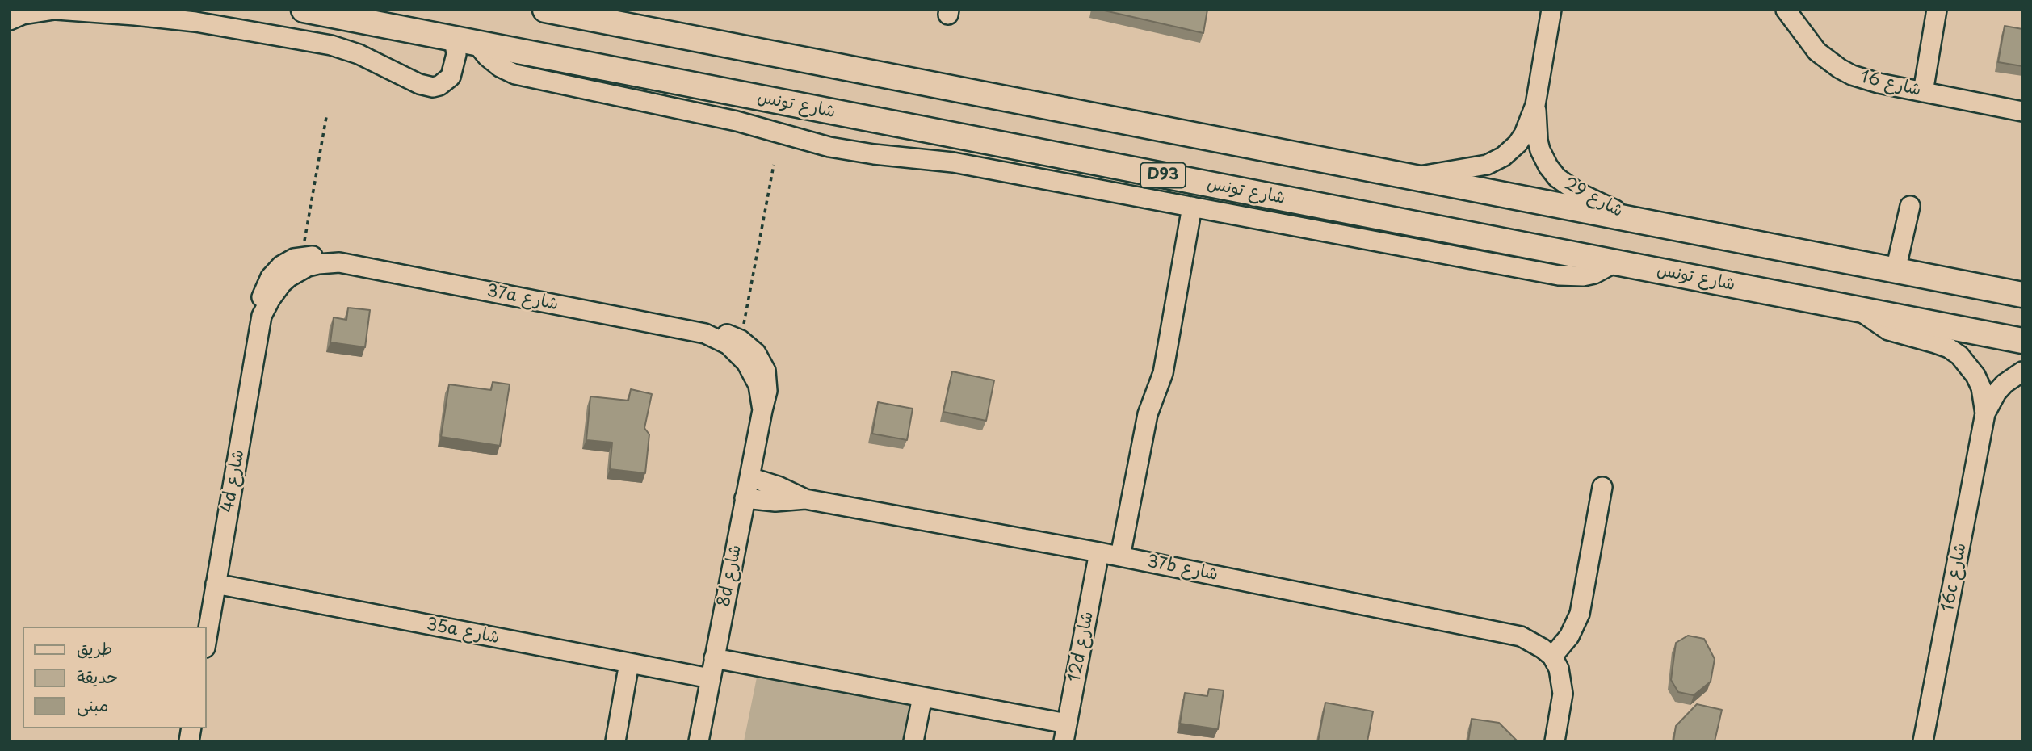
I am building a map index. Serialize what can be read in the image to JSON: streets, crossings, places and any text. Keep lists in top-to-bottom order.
{
  "streets": {
    "main road": ["شارع تونس", "D93"],
    "street": [
      "شارع 16",
      "شارع 29",
      "37a شارع",
      "4d شارع",
      "37b شارع",
      "8d شارع",
      "16c شارع",
      "35a شارع",
      "12d شارع"
    ]
  },
  "crossings": [
    ["شارع تونس", "16c شارع"],
    ["37a شارع", "4d شارع"],
    ["37a شارع", "8d شارع"],
    ["4d شارع", "35a شارع"],
    ["37b شارع", "8d شارع"],
    ["37b شارع", "12d شارع"],
    ["8d شارع", "35a شارع"]
  ],
  "legend": ["طريق", "حديقة", "مبنى"]
}
